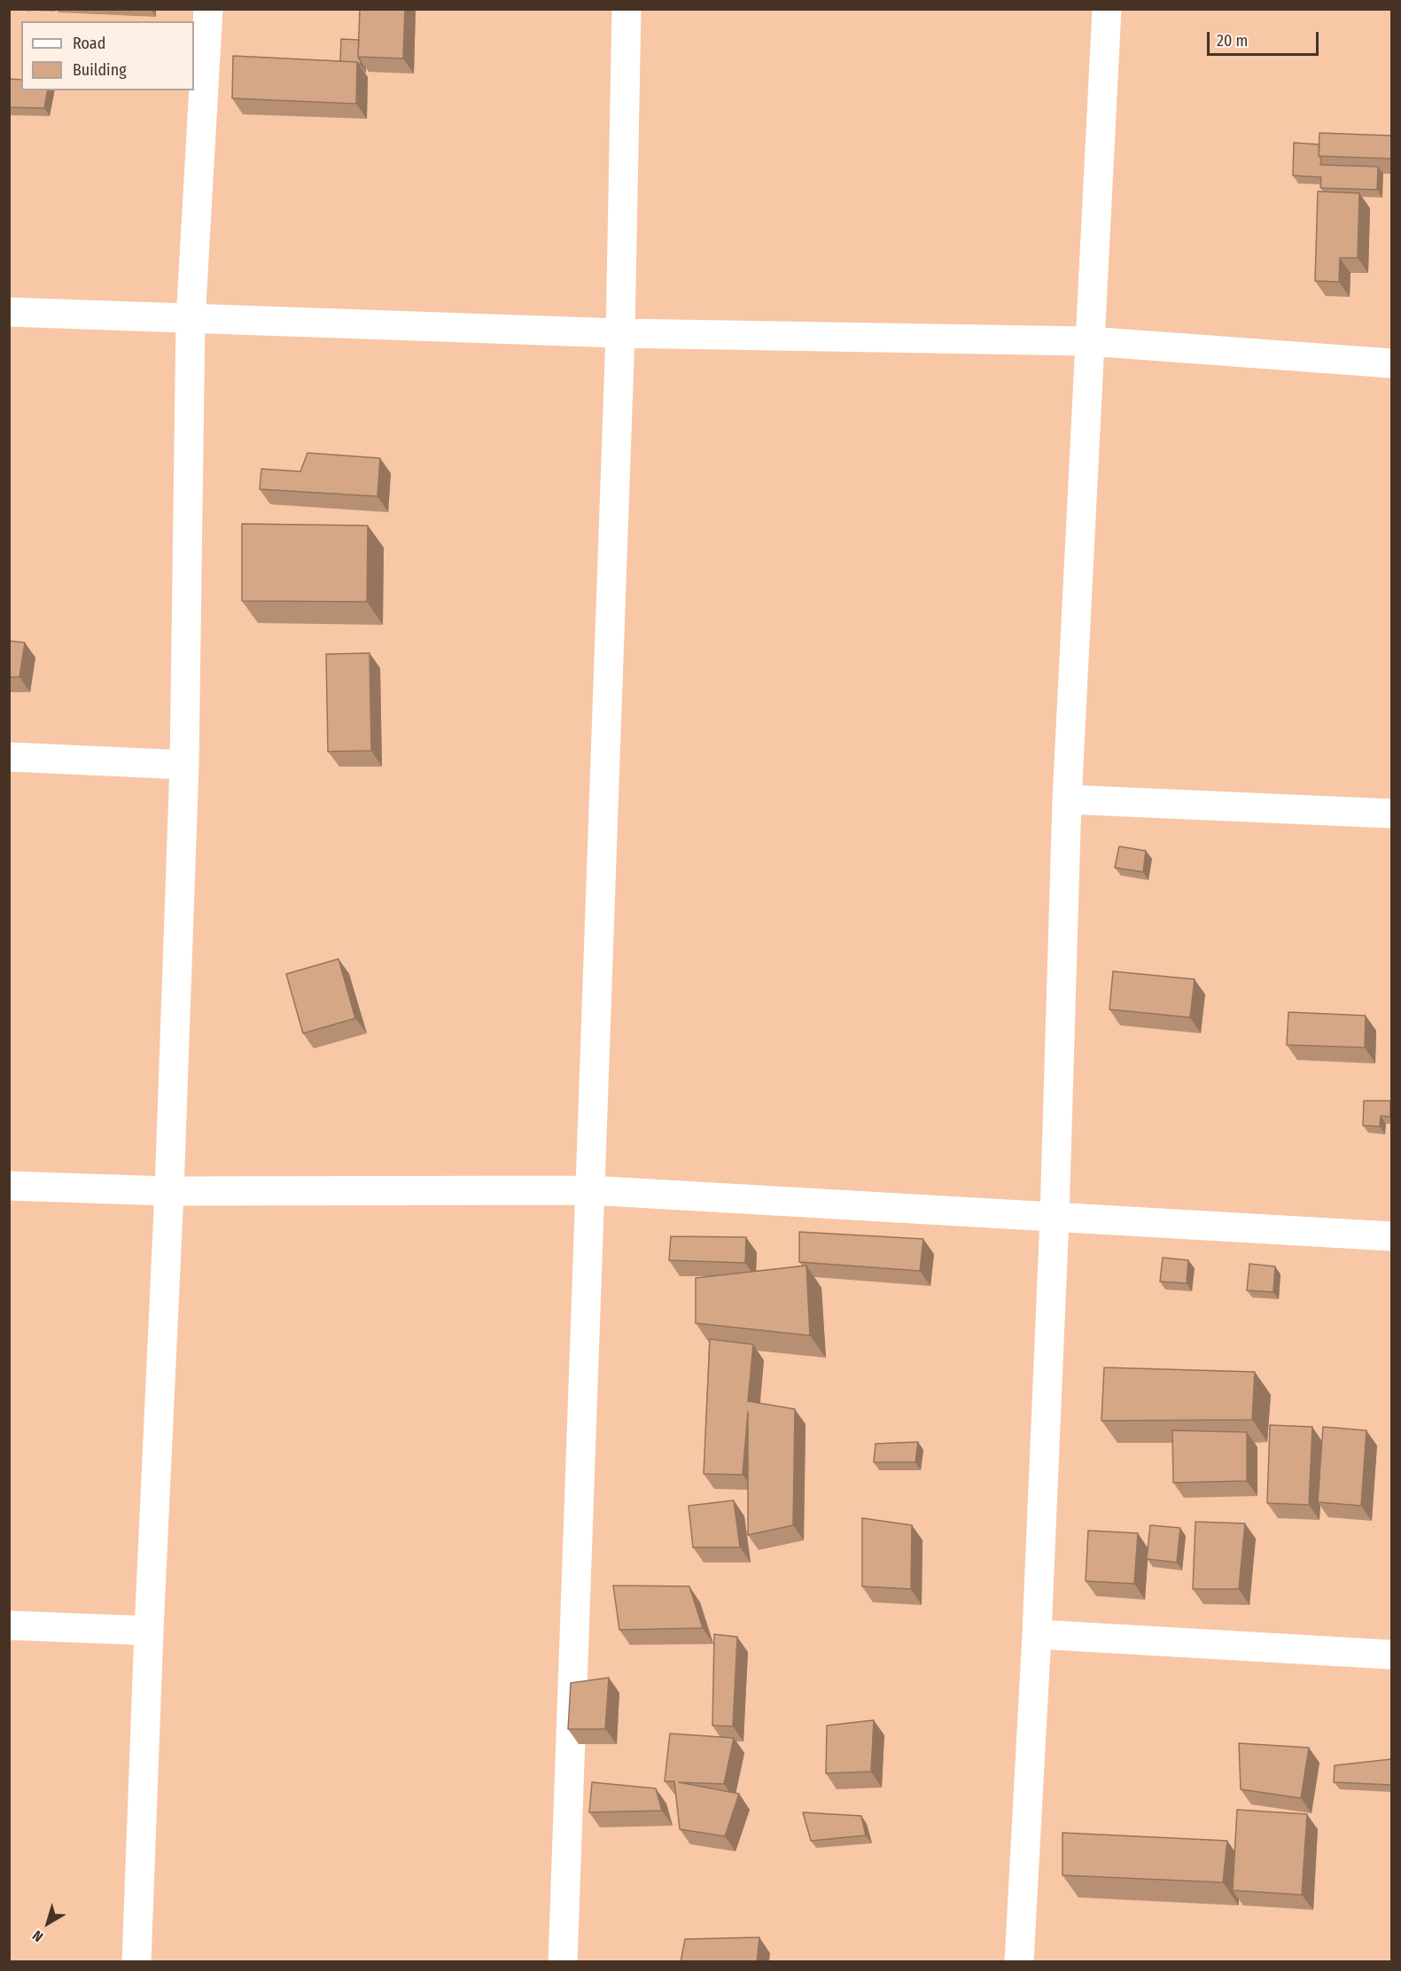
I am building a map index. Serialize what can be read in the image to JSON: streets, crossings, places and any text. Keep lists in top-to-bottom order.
{
  "legend": ["Road", "Building"],
  "scale_bar": "20 m",
  "north": "bottom left"
}
